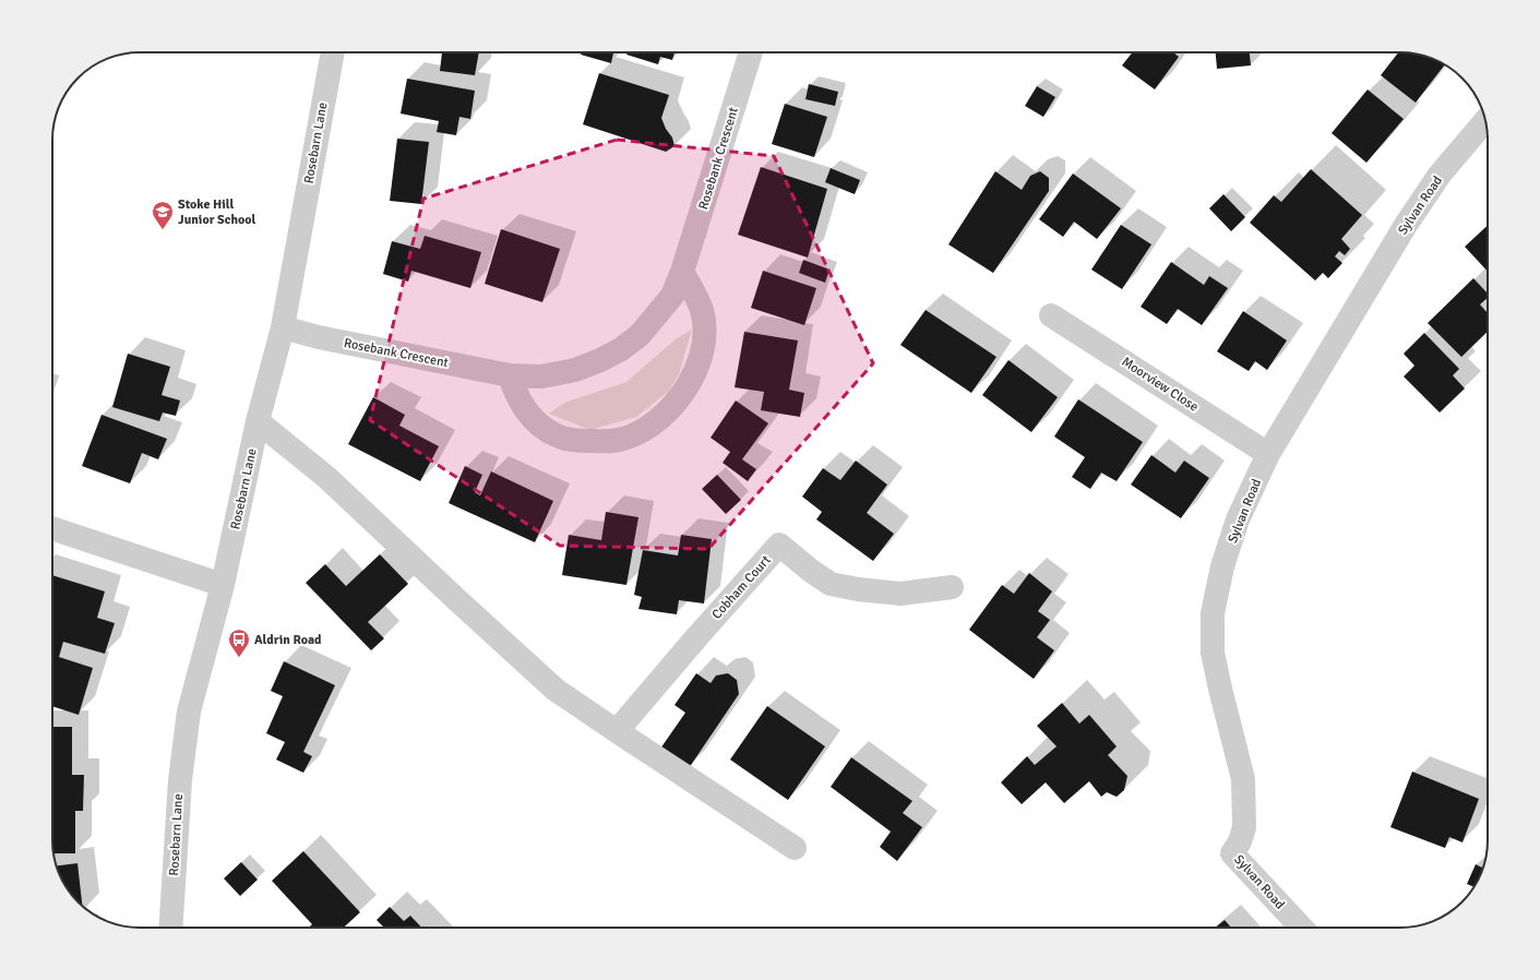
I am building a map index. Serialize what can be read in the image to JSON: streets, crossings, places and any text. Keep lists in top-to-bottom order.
{
  "streets": {
    "street": [
      "Rosebarn Lane",
      "Rosebank Crescent",
      "Sylvan Road",
      "Moorview Close",
      "Cobham Court"
    ]
  },
  "crossings": [
    ["Rosebarn Lane", "Rosebank Crescent"],
    ["Sylvan Road", "Moorview Close"]
  ],
  "places": {
    "school or university": ["Stoke Hill Junior School"],
    "bus stop": ["Aldrin Road"]
  }
}
